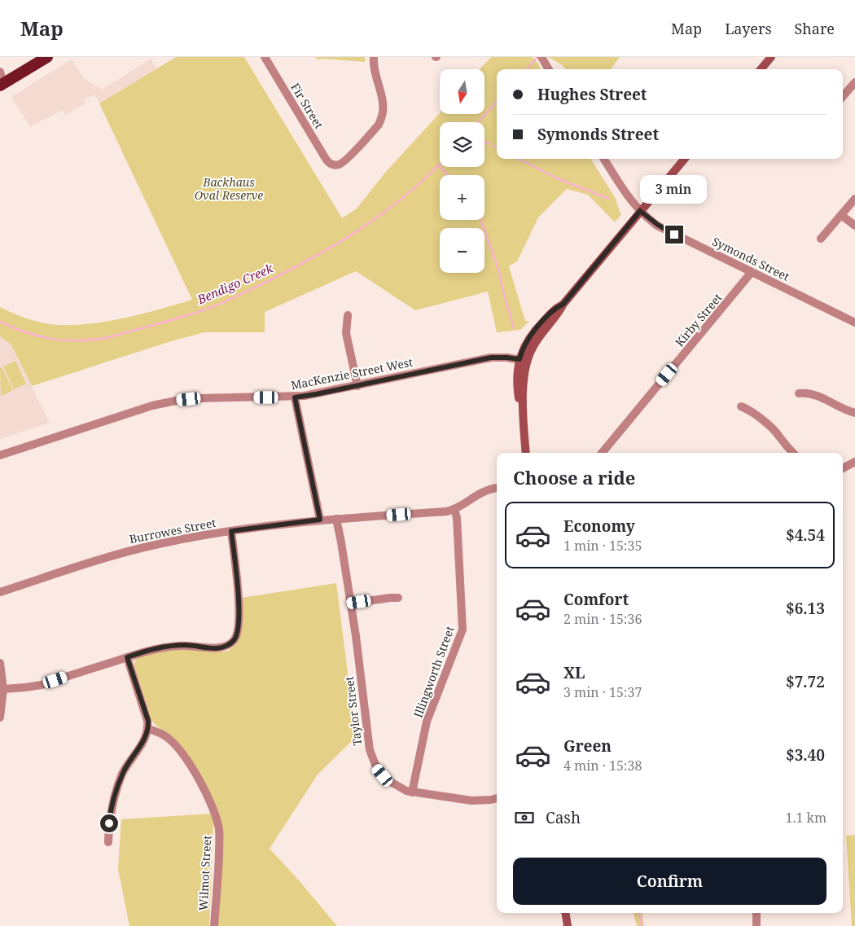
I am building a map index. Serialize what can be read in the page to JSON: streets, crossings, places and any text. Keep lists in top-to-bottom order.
{
  "streets": {
    "street": [
      "Fir Street",
      "Symonds Street",
      "Kirby Street",
      "MacKenzie Street West",
      "Burrowes Street",
      "Illingworth Street",
      "Taylor Street",
      "Wilmot Street"
    ]
  },
  "crossings": [
    ["Symonds Street", "Kirby Street"],
    ["Burrowes Street", "Illingworth Street"],
    ["Burrowes Street", "Taylor Street"],
    ["Illingworth Street", "Taylor Street"]
  ],
  "water": ["Bendigo Creek"],
  "parks": ["Backhaus Oval Reserve"],
  "north": "bottom",
  "page": {
    "header": "Map",
    "nav": ["Map", "Layers", "Share"],
    "map_buttons": ["+", "−"],
    "banner": ["Hughes Street", "Symonds Street"],
    "bubble": "3 min",
    "heading": "Choose a ride",
    "list": [
      {
        "name": "Economy",
        "note": "1 min · 15:35",
        "value": "$4.54"
      },
      {
        "name": "Comfort",
        "note": "2 min · 15:36",
        "value": "$6.13"
      },
      {
        "name": "XL",
        "note": "3 min · 15:37",
        "value": "$7.72"
      },
      {
        "name": "Green",
        "note": "4 min · 15:38",
        "value": "$3.40"
      }
    ],
    "pay": ["Cash", "1.1 km"],
    "buttons": "Confirm"
  }
}
